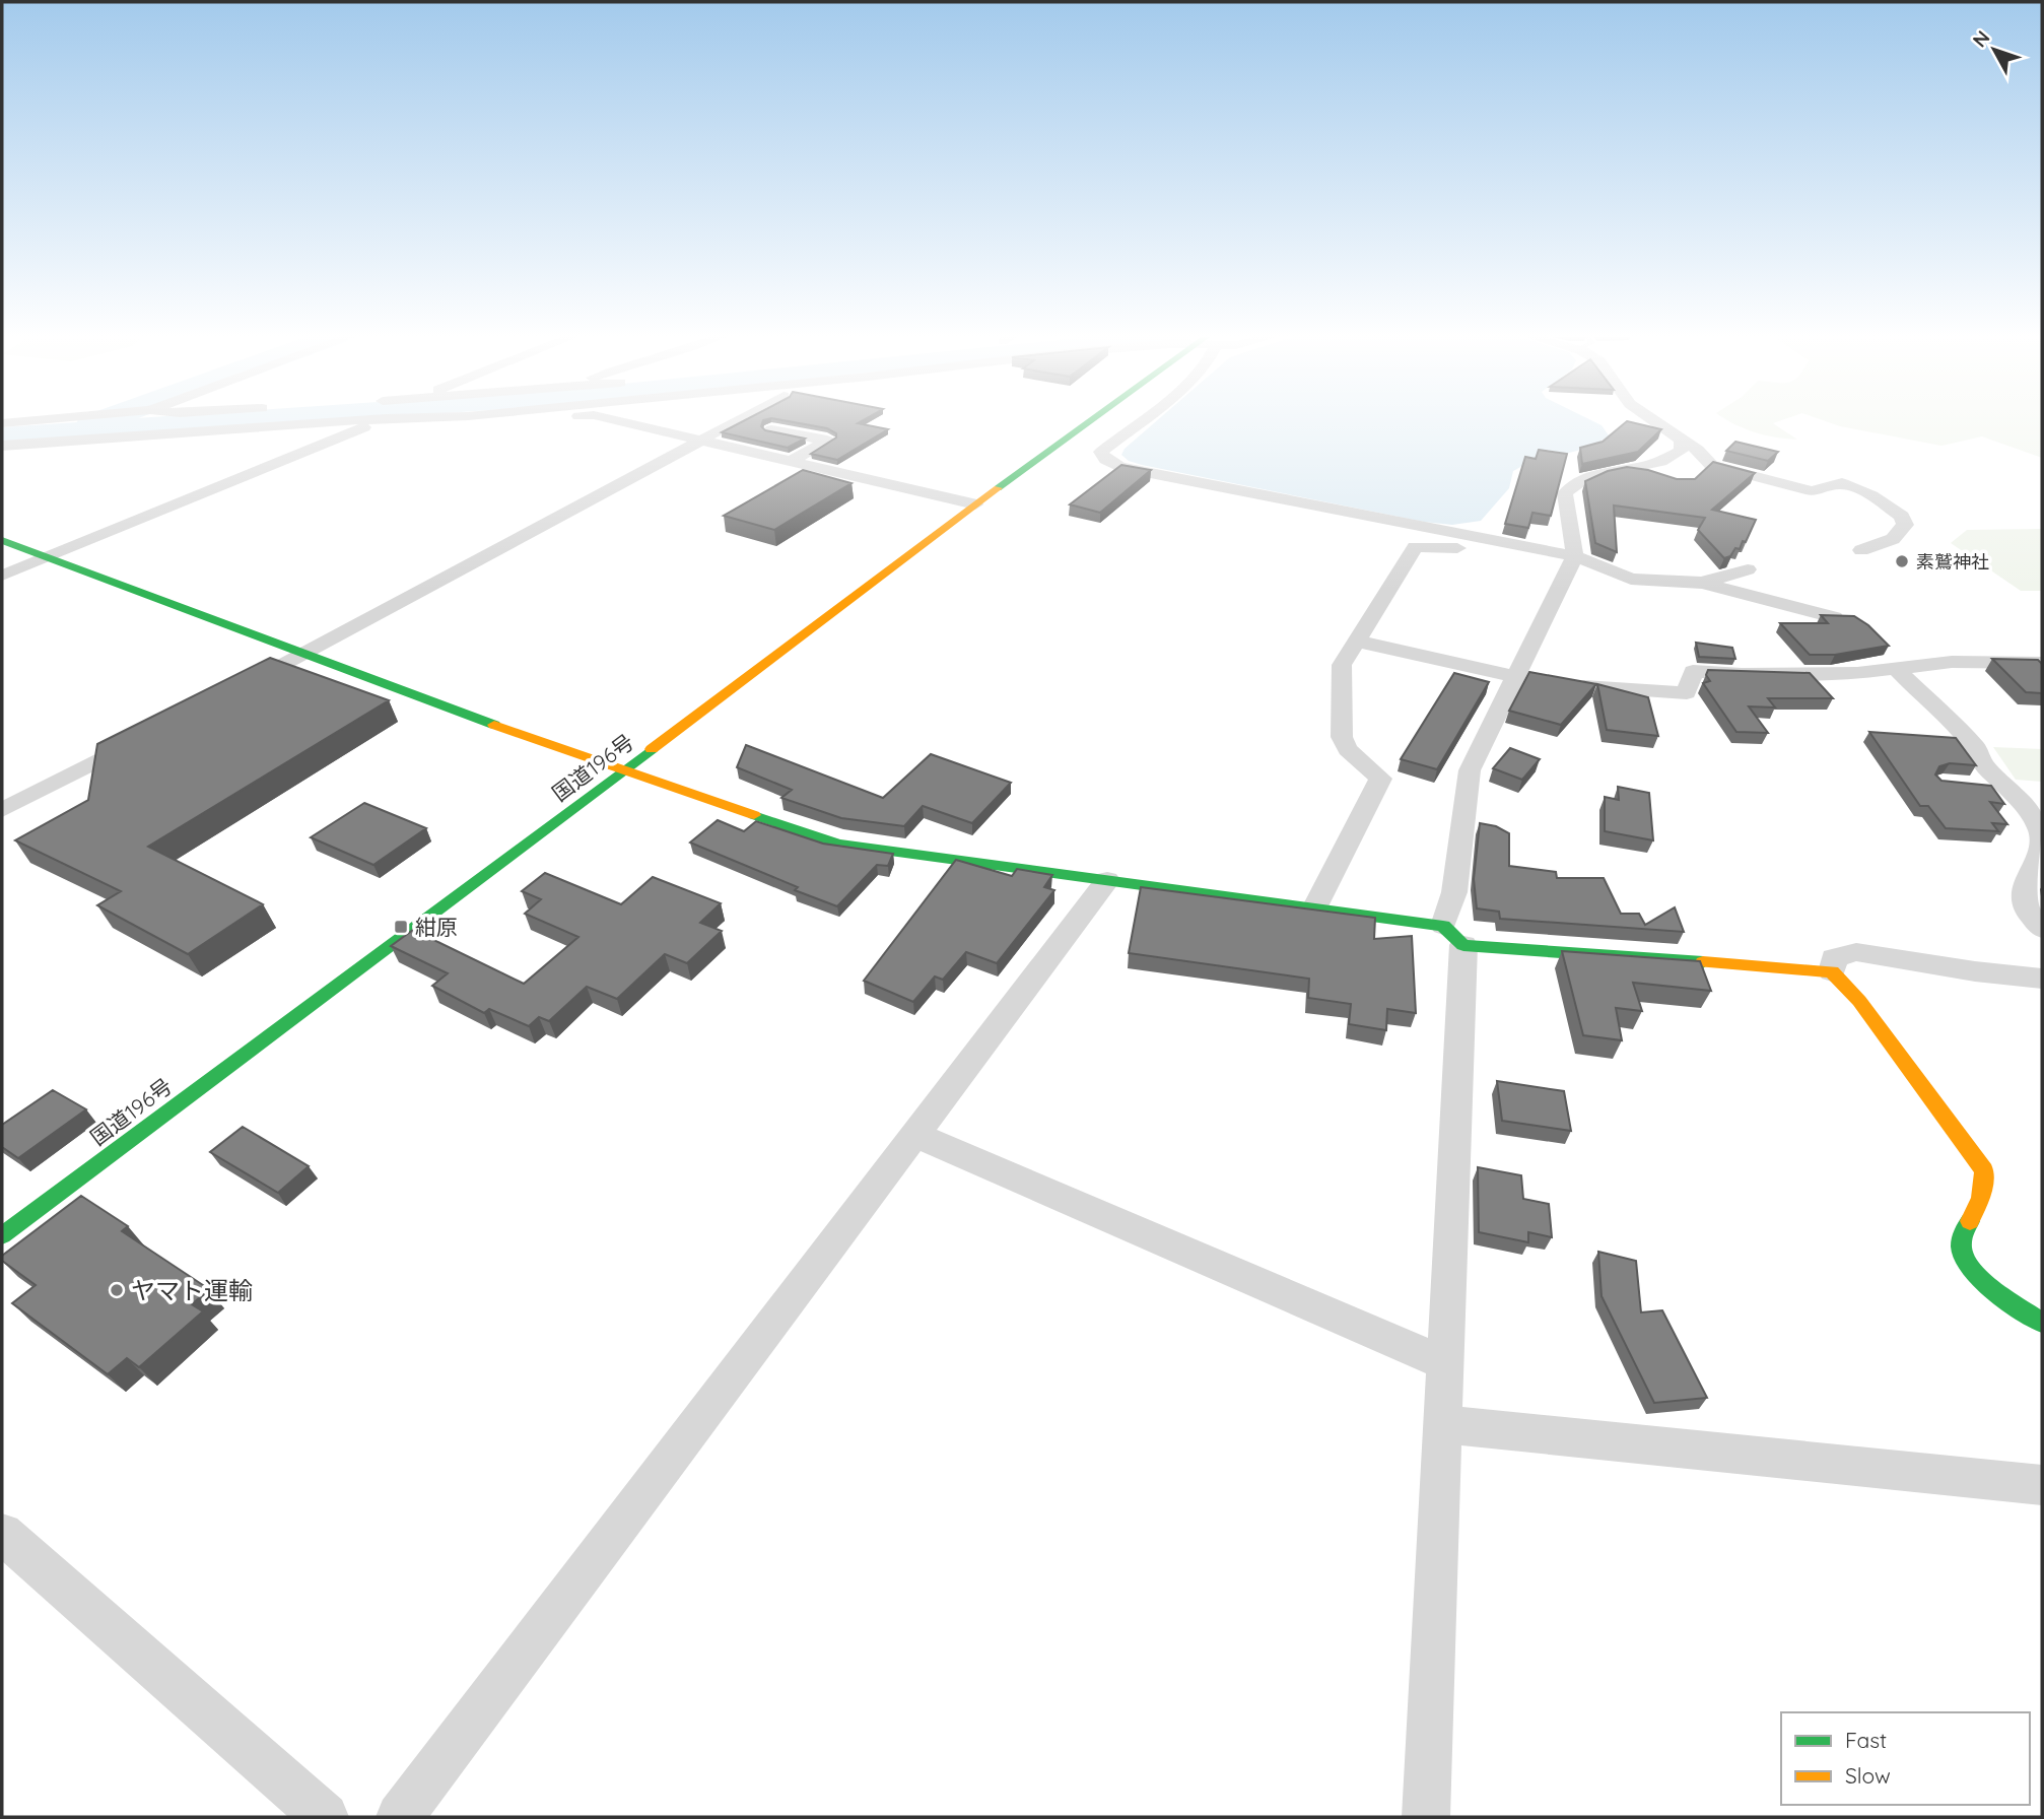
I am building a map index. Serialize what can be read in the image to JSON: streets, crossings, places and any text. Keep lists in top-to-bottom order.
{
  "streets": {
    "main road": ["国道196号"]
  },
  "places": {
    "other": ["素鷲神社", "ヤマト運輸"],
    "transit": ["紺原"]
  },
  "legend": ["Fast", "Slow"],
  "north": "top left"
}
